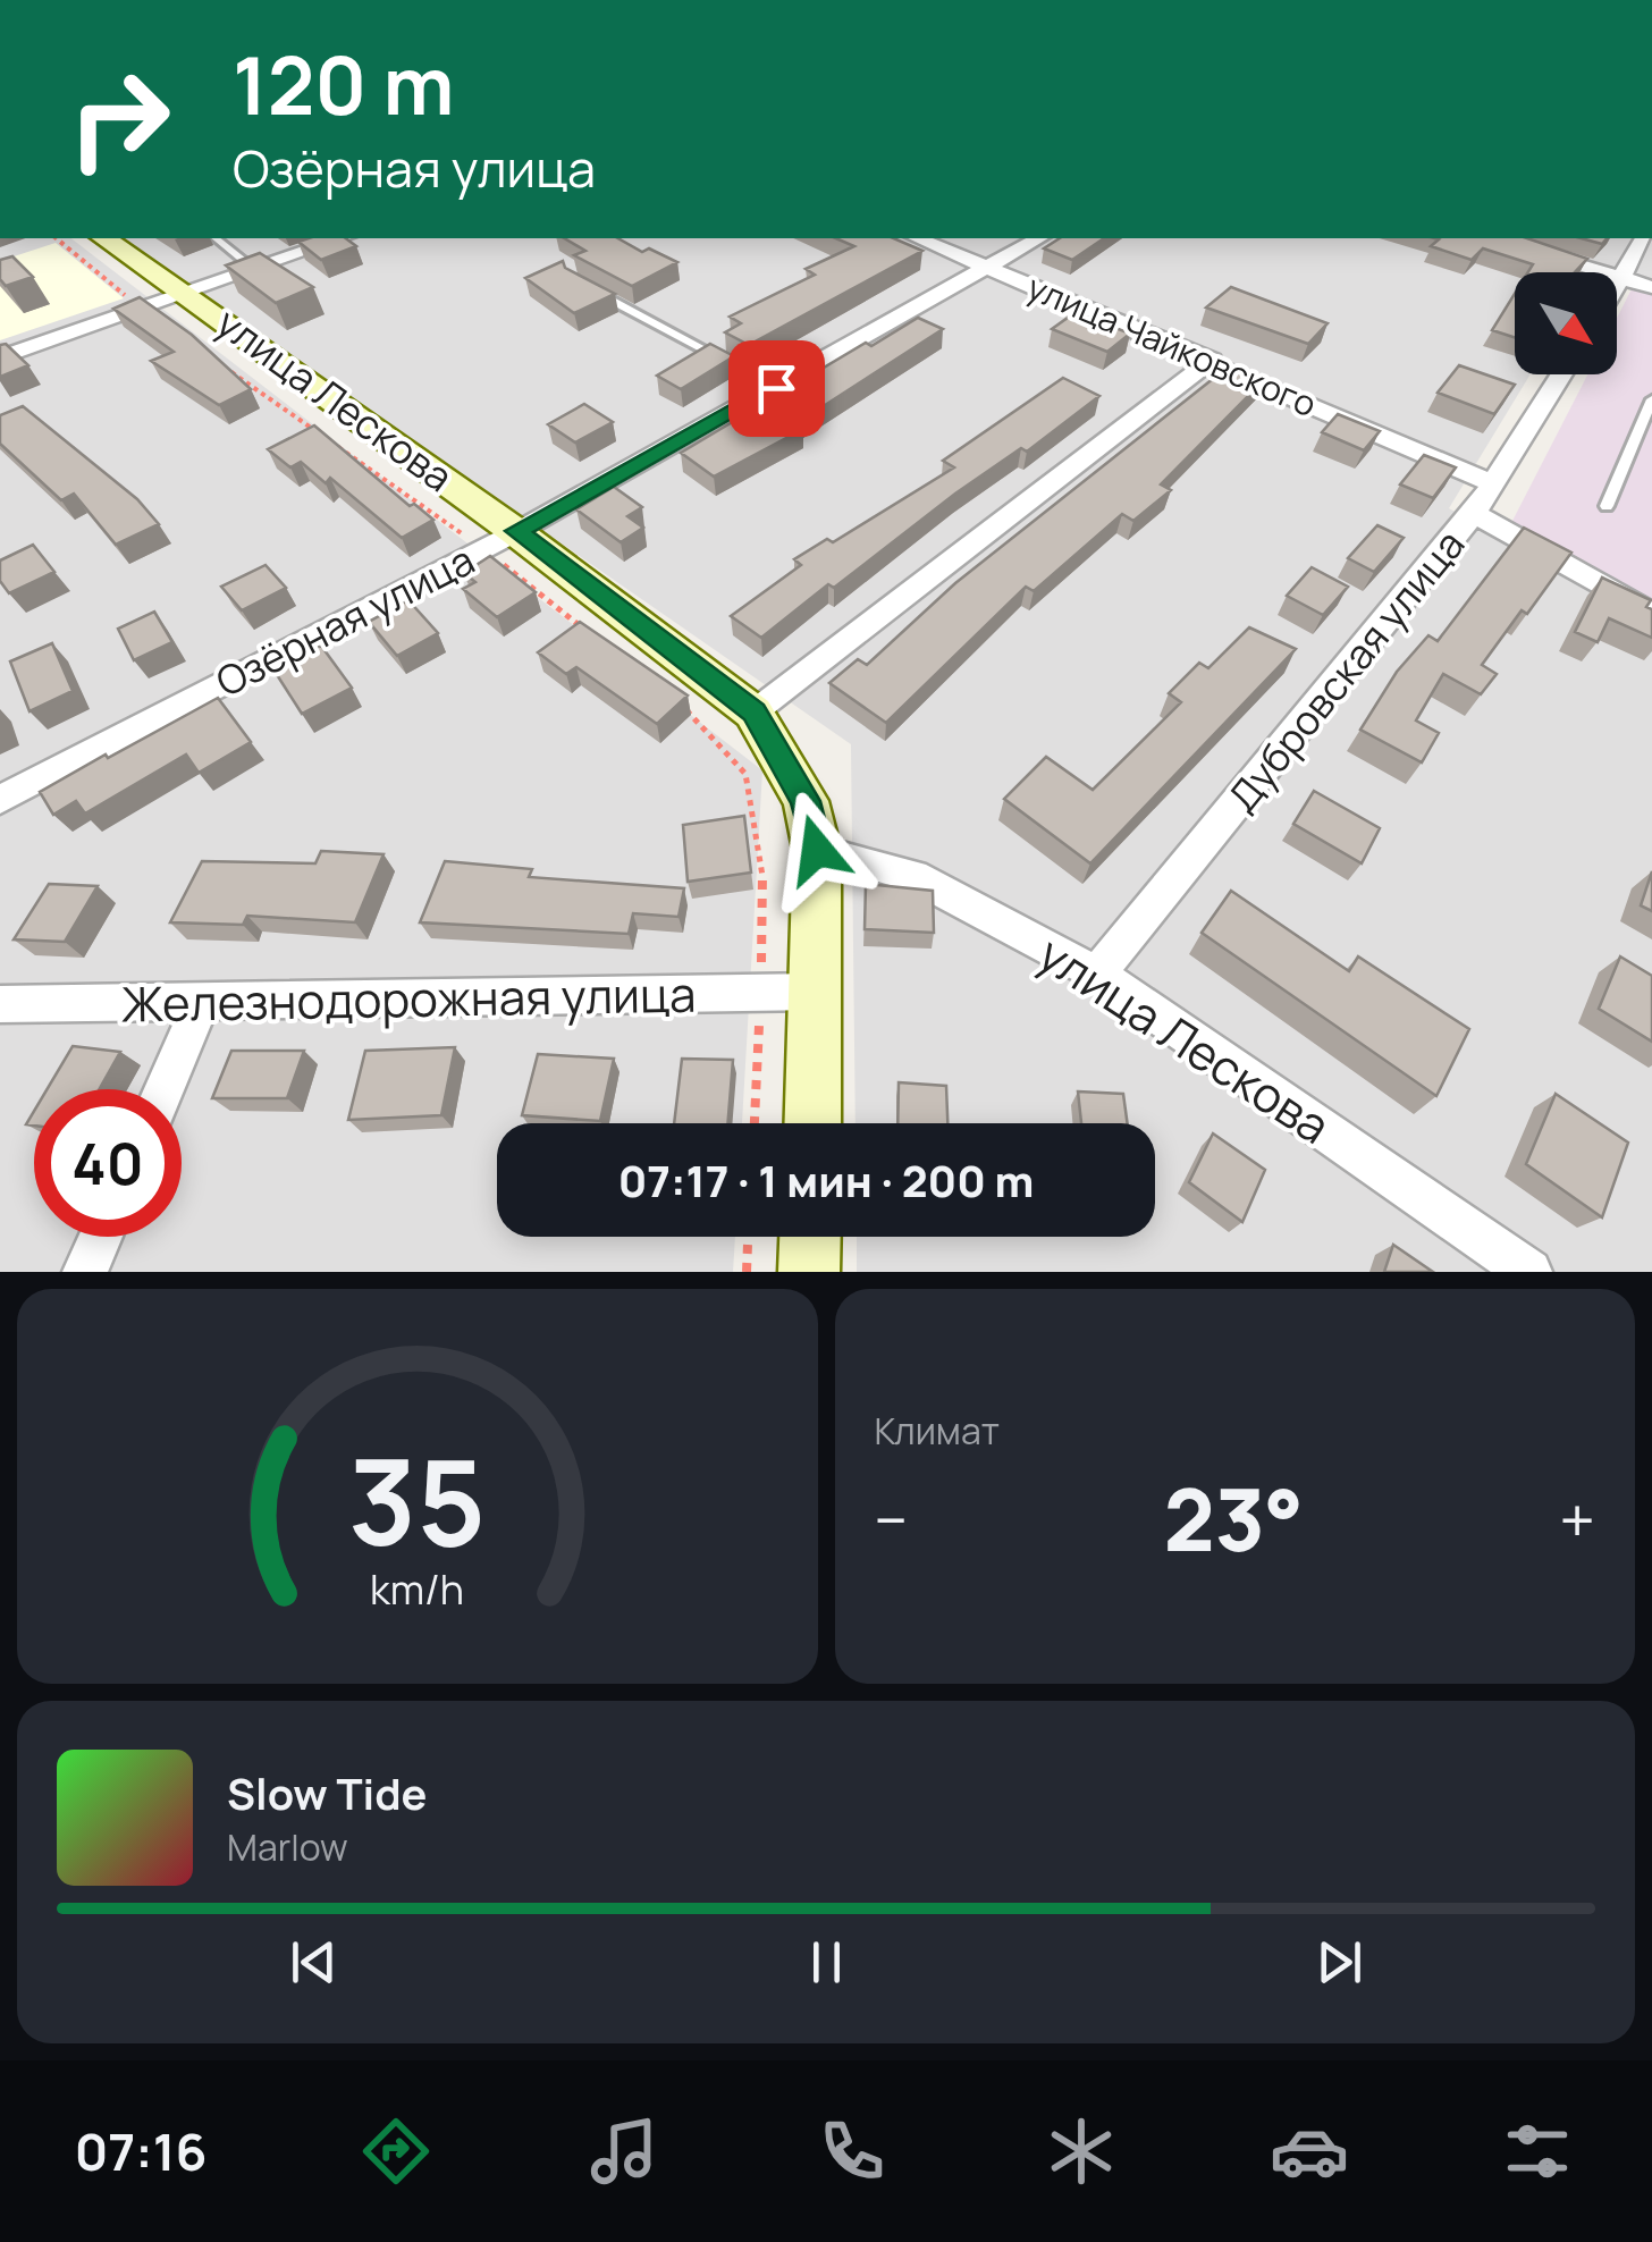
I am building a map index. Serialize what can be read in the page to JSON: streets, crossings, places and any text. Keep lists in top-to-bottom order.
{
  "streets": {
    "street": [
      "улица Чайковского",
      "улица Лескова",
      "Озёрная улица",
      "Дубровская улица",
      "Железнодорожная улица"
    ]
  },
  "crossings": [
    ["улица Чайковского", "Озёрная улица"],
    ["улица Чайковского", "Дубровская улица"],
    ["улица Лескова", "Озёрная улица"],
    ["улица Лескова", "Дубровская улица"]
  ],
  "north": "bottom right",
  "page": {
    "turn": ["120 m", "Озёрная улица"],
    "limit": "40",
    "trip": "07:17 · 1 мин · 200 m",
    "tile": "Климат",
    "heat": ["−", "23°", "+"],
    "song": ["Slow Tide", "Marlow"],
    "tabs": "07:16",
    "gauge": ["35", "km/h"]
  }
}
